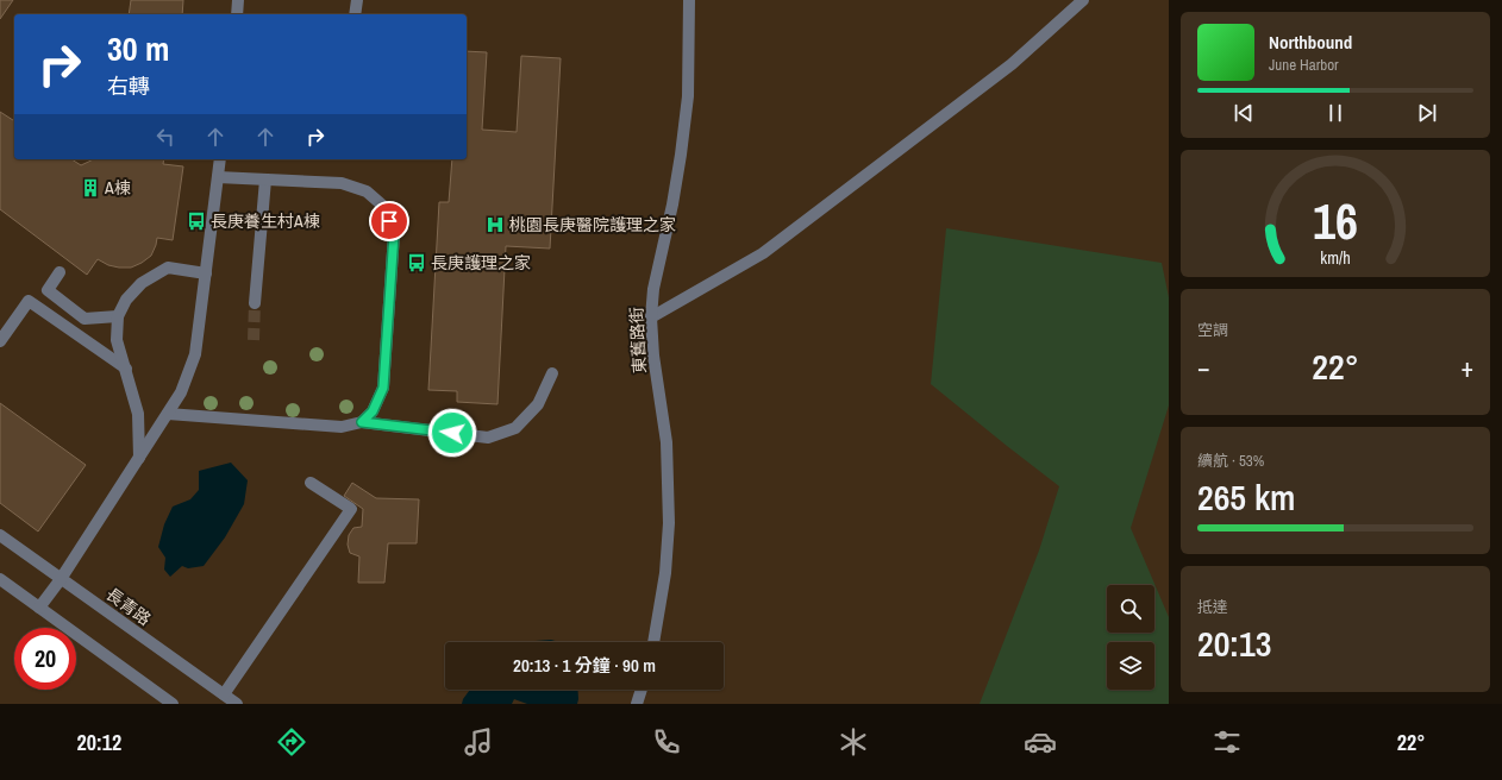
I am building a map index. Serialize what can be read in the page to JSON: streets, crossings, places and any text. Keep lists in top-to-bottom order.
{
  "streets": {
    "street": ["東舊路街", "長青路"]
  },
  "places": {
    "building": ["A棟"],
    "bus stop": ["長庚養生村A棟", "長庚護理之家"],
    "hospital": ["桃園長庚醫院護理之家"]
  },
  "page": {
    "turn": ["30 m", "右轉"],
    "song": ["Northbound", "June Harbor"],
    "tile": [
      "空調",
      ["續航 · 53%", "265 km"],
      ["抵達", "20:13"]
    ],
    "heat": ["−", "22°", "+"],
    "limit": "20",
    "trip": "20:13 · 1 分鐘 · 90 m",
    "tabs": ["20:12", "22°"],
    "gauge": ["16", "km/h"]
  }
}
